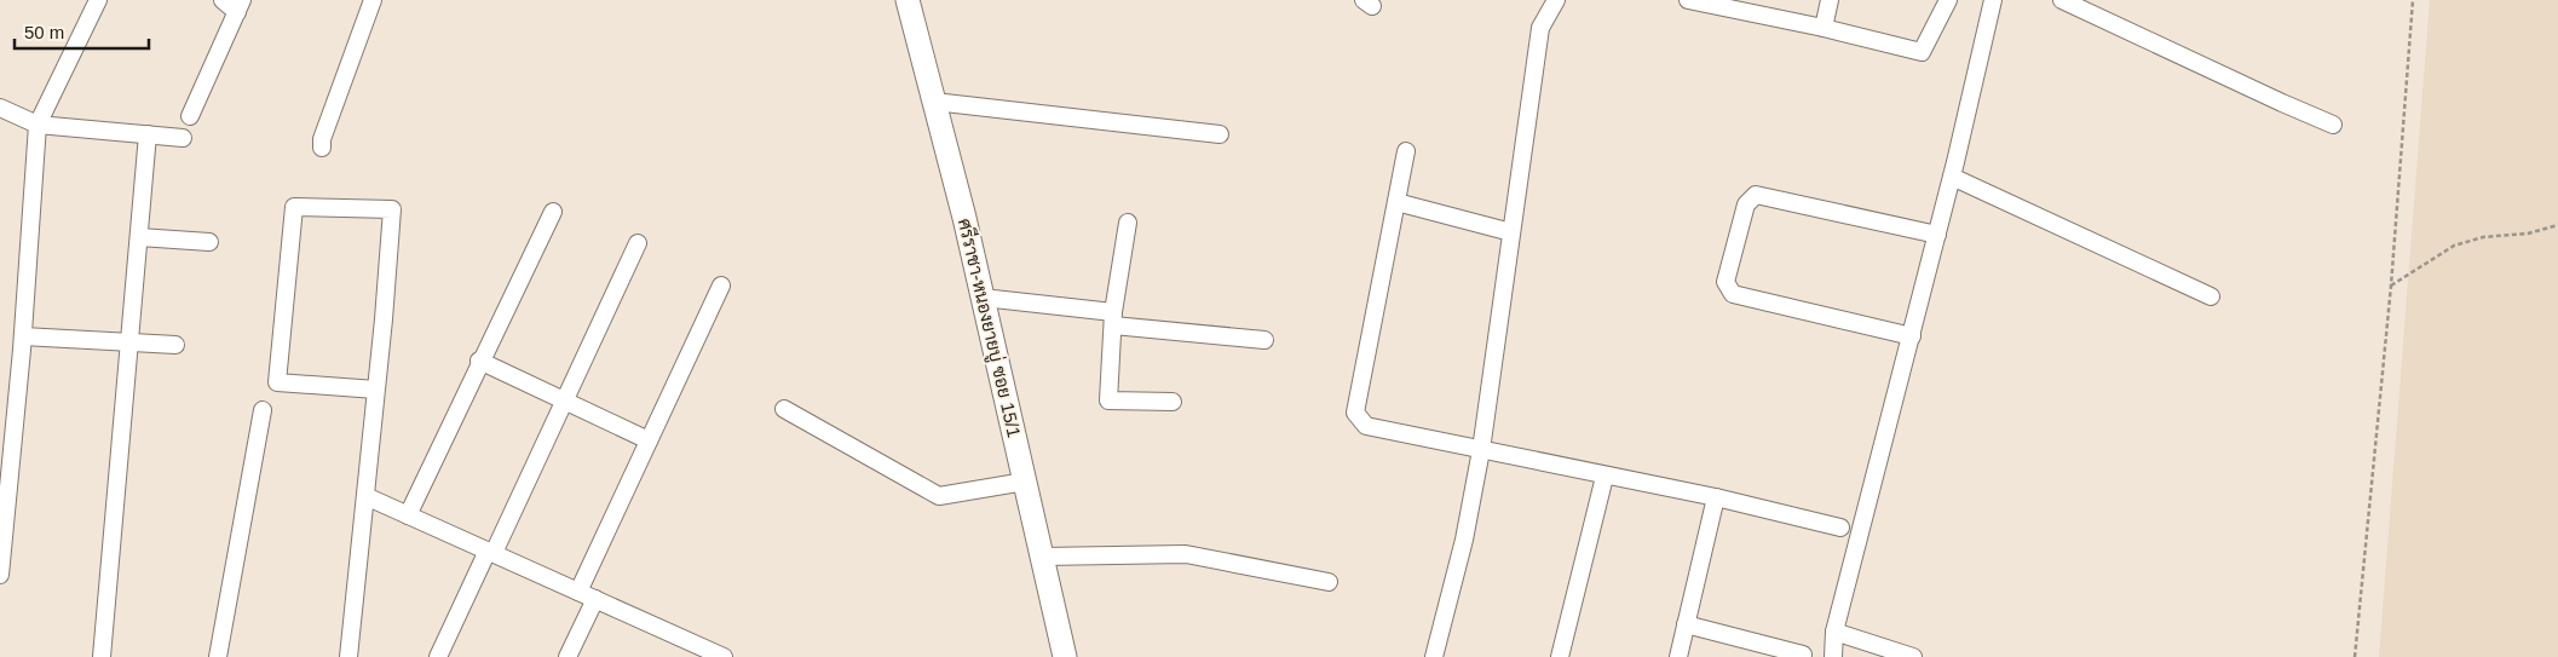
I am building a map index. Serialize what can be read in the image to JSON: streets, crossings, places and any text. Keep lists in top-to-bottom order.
{
  "streets": {
    "street": ["ศรีราชา-หนองยายบู่ ซอย 15/1"]
  },
  "scale_bar": "50 m"
}
